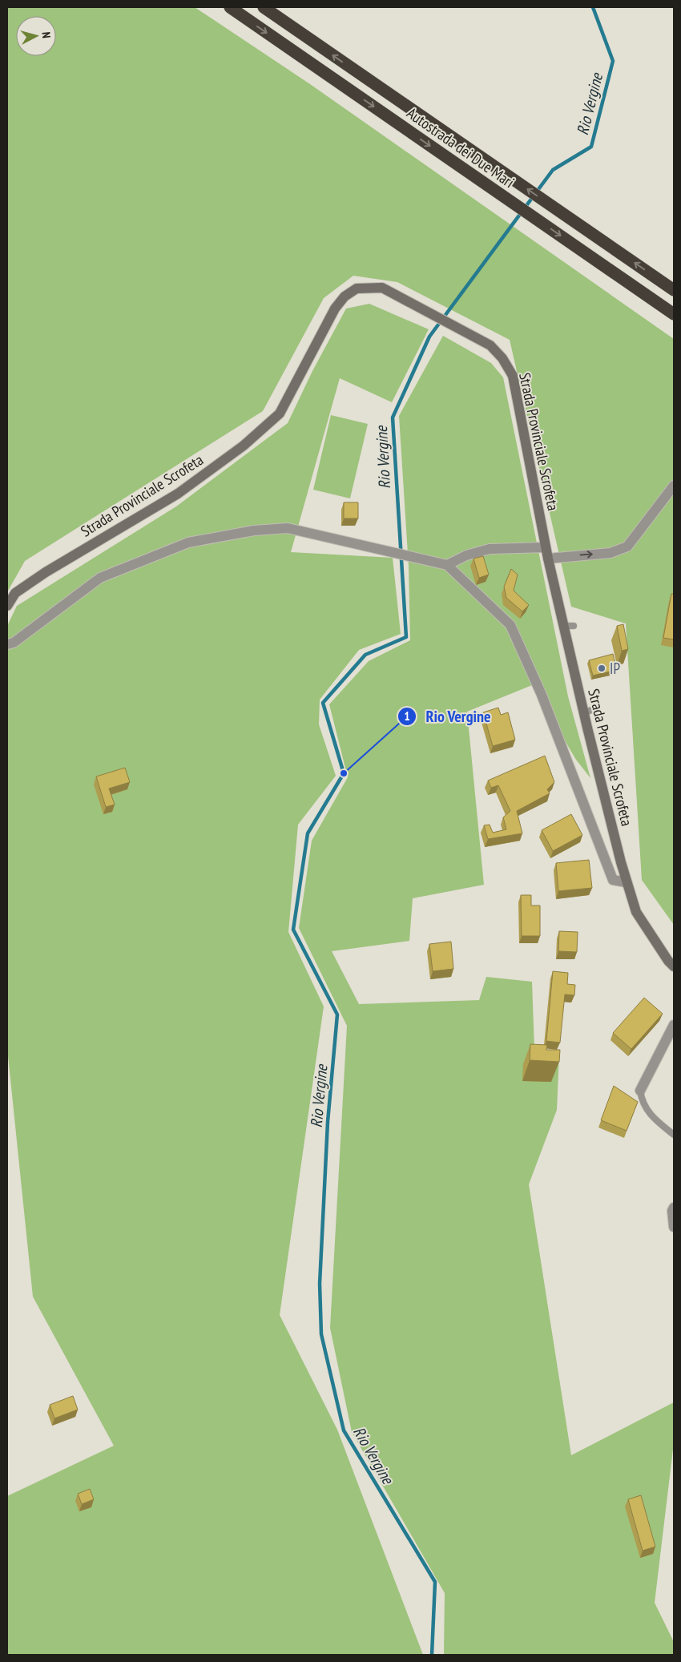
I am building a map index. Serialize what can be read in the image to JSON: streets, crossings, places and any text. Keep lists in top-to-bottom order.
{
  "streets": {
    "highway": ["Autostrada dei Due Mari"],
    "street": ["Strada Provinciale Scrofeta"]
  },
  "water": ["Rio Vergine"],
  "places": ["IP", "Rio Vergine"],
  "north": "right"
}
